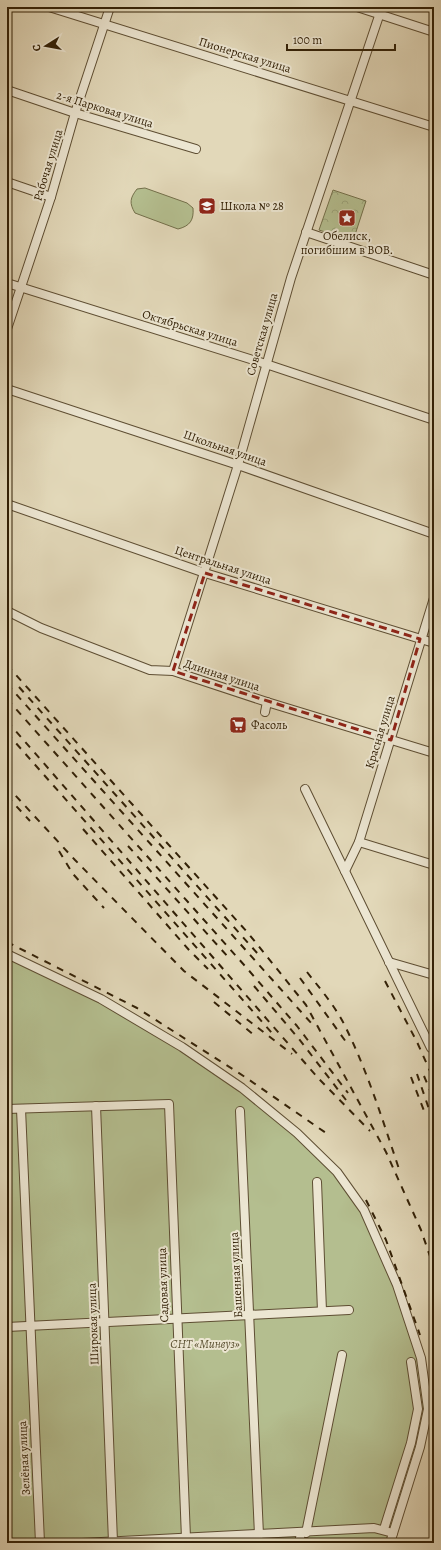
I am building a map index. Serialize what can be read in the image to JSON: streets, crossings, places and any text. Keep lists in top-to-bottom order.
{
  "streets": {
    "street": [
      "Пионерская улица",
      "2-я Парковая улица",
      "Рабочая улица",
      "Октябрьская улица",
      "Советская улица",
      "Школьная улица",
      "Центральная улица",
      "Длинная улица",
      "Красная улица",
      "Башенная улица",
      "Садовая улица",
      "Широкая улица",
      "Зелёная улица"
    ]
  },
  "crossings": [
    ["Пионерская улица", "Рабочая улица"],
    ["Пионерская улица", "Советская улица"],
    ["2-я Парковая улица", "Рабочая улица"],
    ["Рабочая улица", "Октябрьская улица"],
    ["Октябрьская улица", "Советская улица"],
    ["Советская улица", "Школьная улица"],
    ["Советская улица", "Центральная улица"],
    ["Советская улица", "Длинная улица"],
    ["Центральная улица", "Красная улица"],
    ["Длинная улица", "Красная улица"],
    ["Садовая улица", "Широкая улица"]
  ],
  "parks": ["СНТ «Минвуз»"],
  "places": {
    "school or university": ["Школа № 28"],
    "place": ["Обелиск, погибшим в ВОВ."],
    "supermarket": ["Фасоль"]
  },
  "scale_bar": "100 m",
  "north": "left"
}
